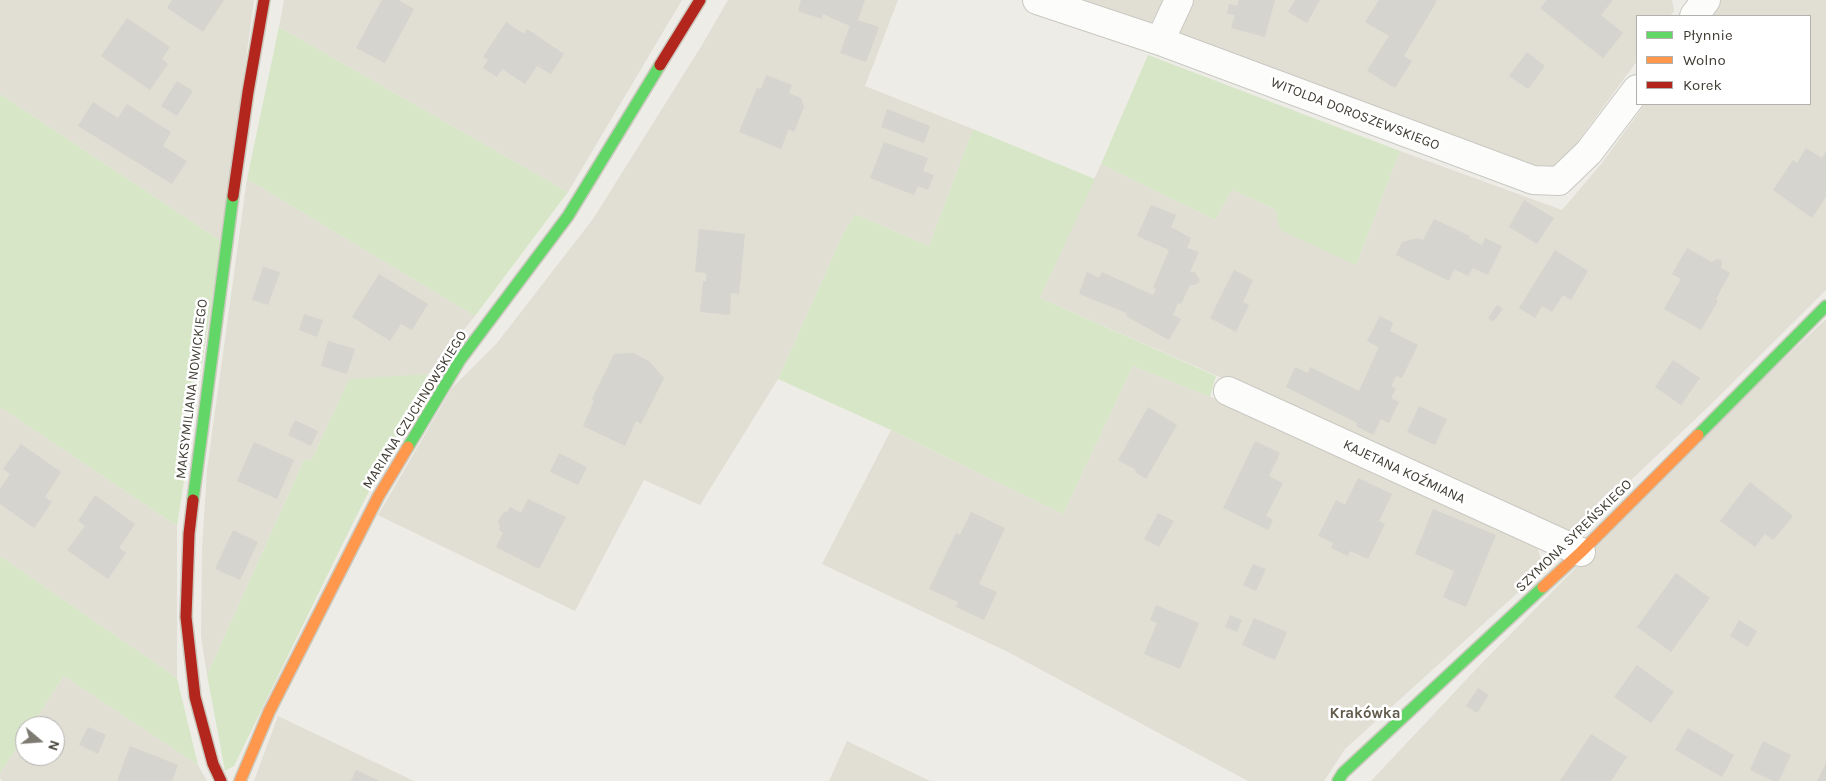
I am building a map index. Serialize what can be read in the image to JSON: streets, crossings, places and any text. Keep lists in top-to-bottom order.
{
  "streets": {
    "street": [
      "WITOLDA DOROSZEWSKIEGO",
      "MAKSYMILIANA NOWICKIEGO",
      "MARIANA CZUCHNOWSKIEGO",
      "KAJETANA KOŹMIANA",
      "SZYMONA SYREŃSKIEGO"
    ]
  },
  "crossings": [
    ["KAJETANA KOŹMIANA", "SZYMONA SYREŃSKIEGO"]
  ],
  "districts": ["Krakówka"],
  "legend": ["Płynnie", "Wolno", "Korek"],
  "north": "right"
}
